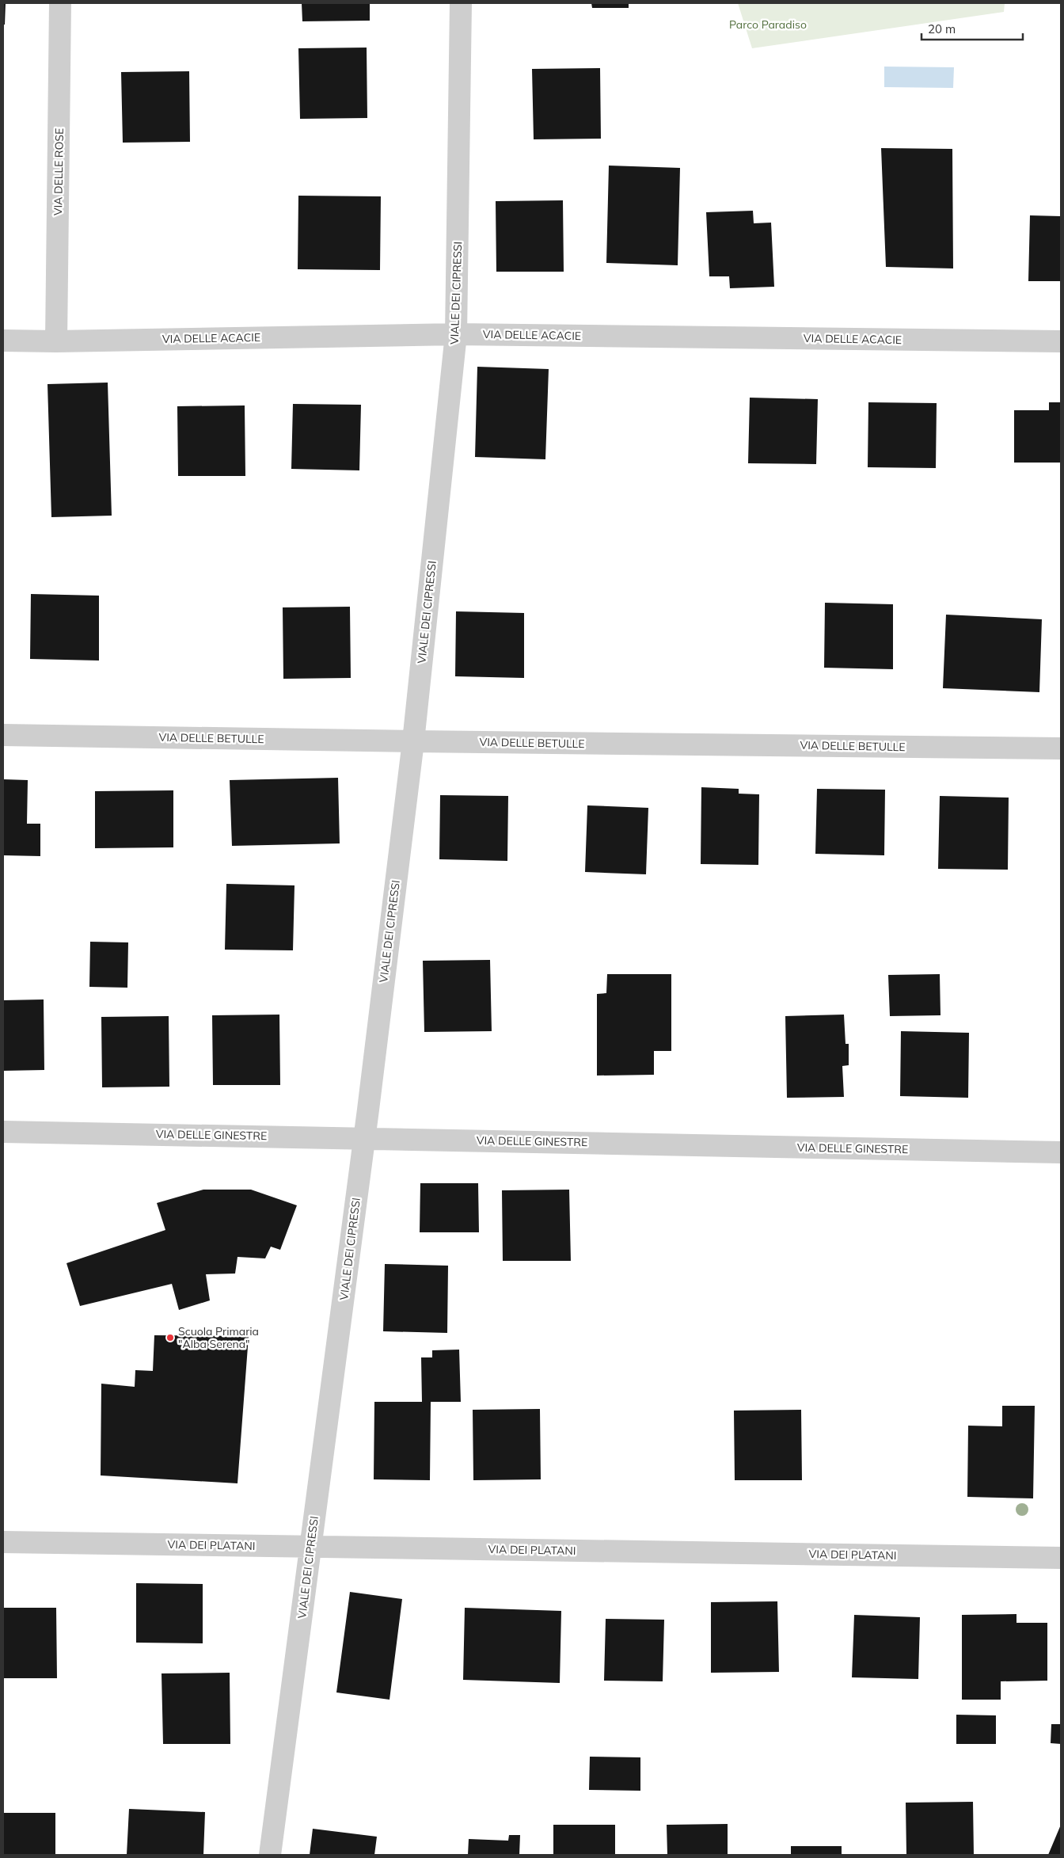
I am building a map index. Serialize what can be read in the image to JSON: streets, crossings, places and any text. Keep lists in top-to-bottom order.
{
  "streets": {
    "street": [
      "VIA DELLE ROSE",
      "VIALE DEI CIPRESSI",
      "VIA DELLE ACACIE",
      "VIA DELLE BETULLE",
      "VIA DELLE GINESTRE",
      "VIA DEI PLATANI"
    ]
  },
  "crossings": [
    ["VIA DELLE ROSE", "VIA DELLE ACACIE"],
    ["VIALE DEI CIPRESSI", "VIA DELLE ACACIE"],
    ["VIALE DEI CIPRESSI", "VIA DELLE BETULLE"],
    ["VIALE DEI CIPRESSI", "VIA DELLE GINESTRE"],
    ["VIALE DEI CIPRESSI", "VIA DEI PLATANI"]
  ],
  "parks": ["Parco Paradiso"],
  "places": ["Scuola Primaria \"Alba Serena\""],
  "scale_bar": "20 m"
}
